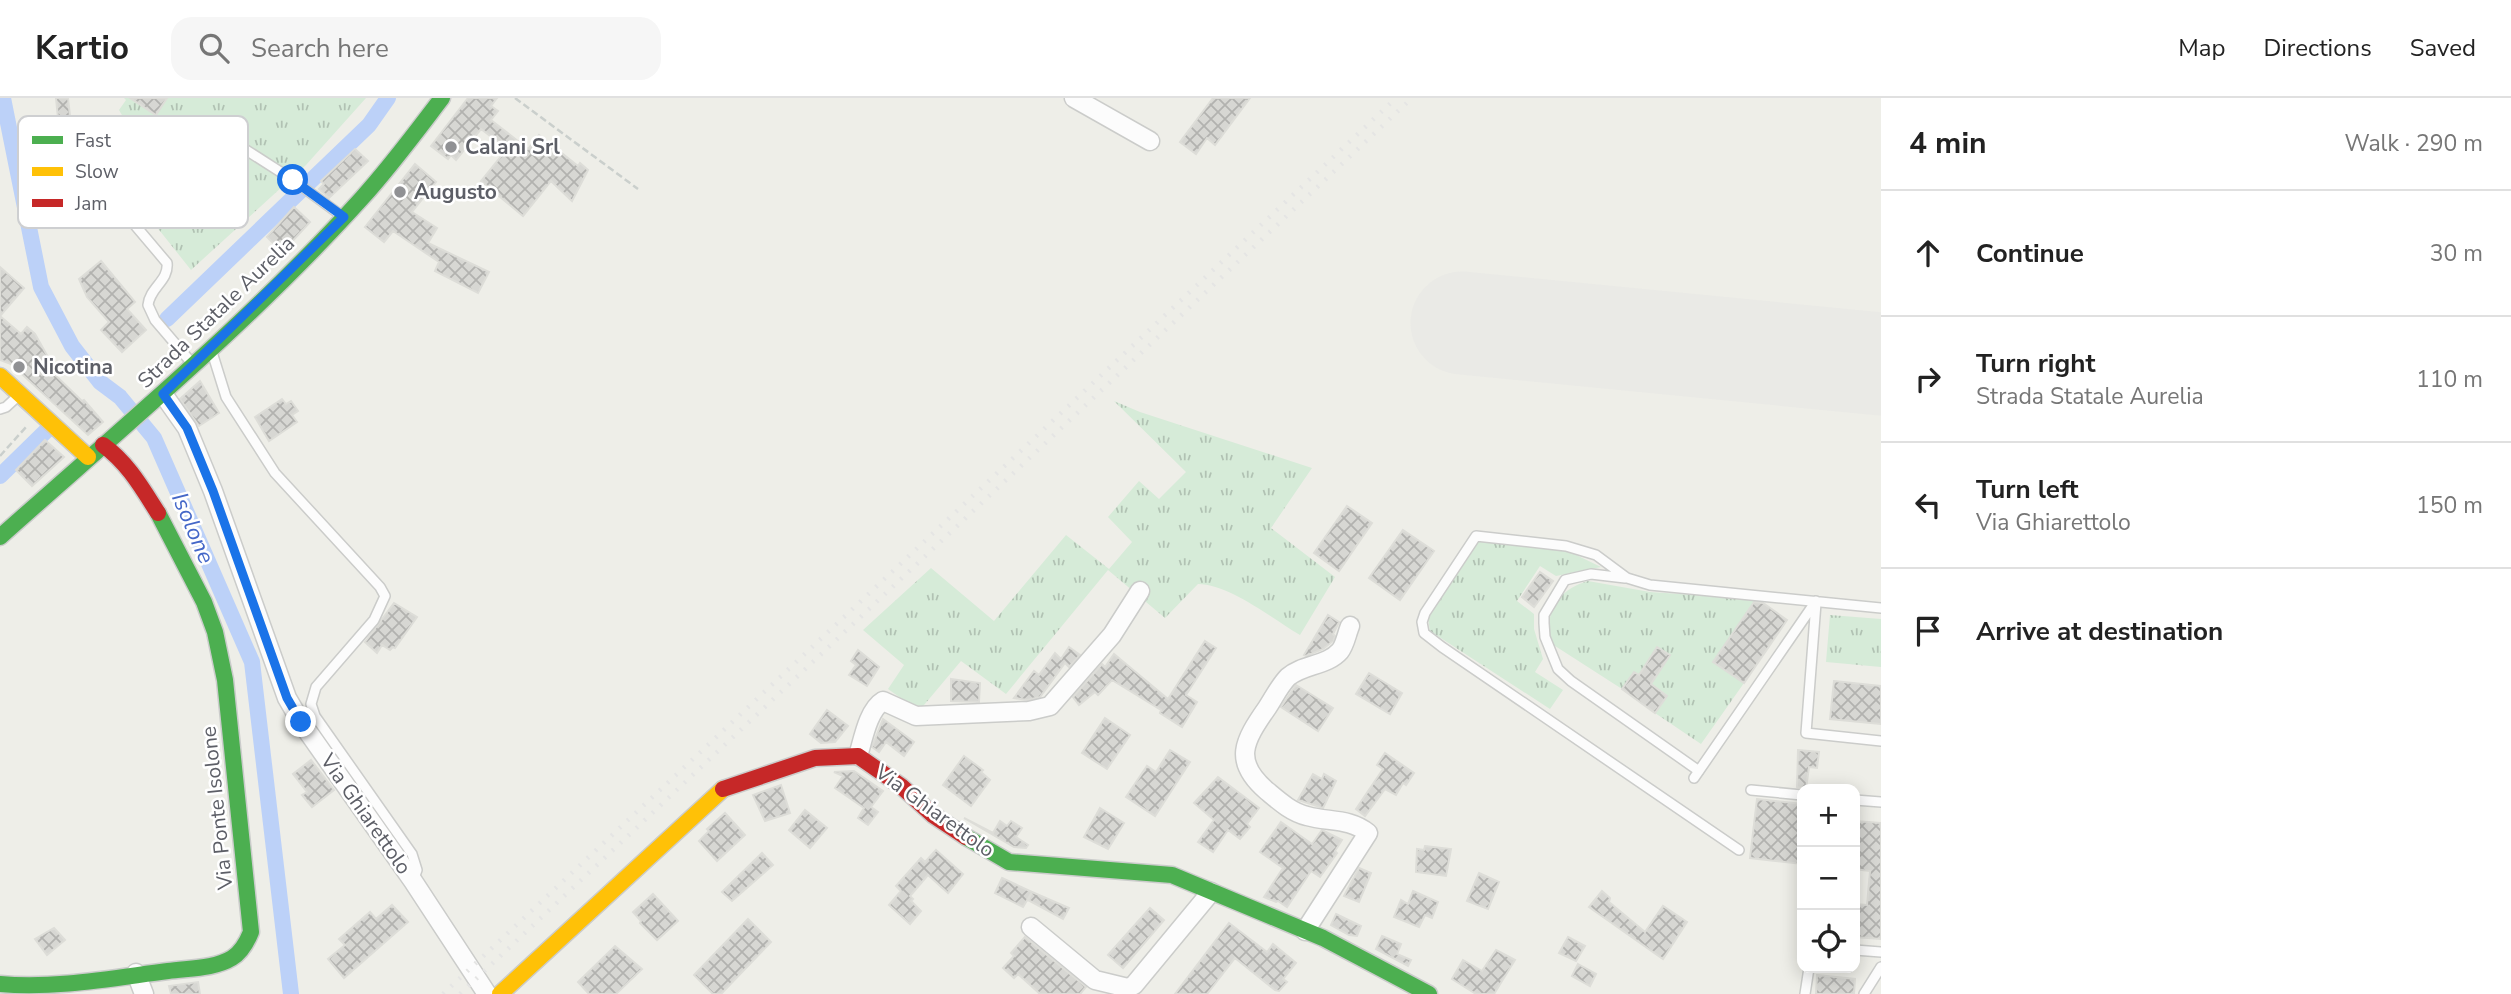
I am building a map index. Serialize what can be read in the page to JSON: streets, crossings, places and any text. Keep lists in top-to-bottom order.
{
  "streets": {
    "street": ["Strada Statale Aurelia", "Via Ponte Isolone", "Via Ghiarettolo"]
  },
  "crossings": [
    ["Strada Statale Aurelia", "Via Ponte Isolone"],
    ["Strada Statale Aurelia", "Via Ghiarettolo"]
  ],
  "water": ["Isolone"],
  "places": ["Calani Srl", "Augusto", "Nicotina"],
  "legend": ["Fast", "Slow", "Jam"],
  "page": {
    "header": "Kartio",
    "search": "Search here",
    "nav": ["Map", "Directions", "Saved"],
    "heading": ["4 min", "Walk · 290 m"],
    "list": [
      ["Continue", "30 m"],
      ["Turn right", "Strada Statale Aurelia", "110 m"],
      ["Turn left", "Via Ghiarettolo", "150 m"],
      "Arrive at destination"
    ],
    "map_buttons": ["+", "−"]
  }
}
